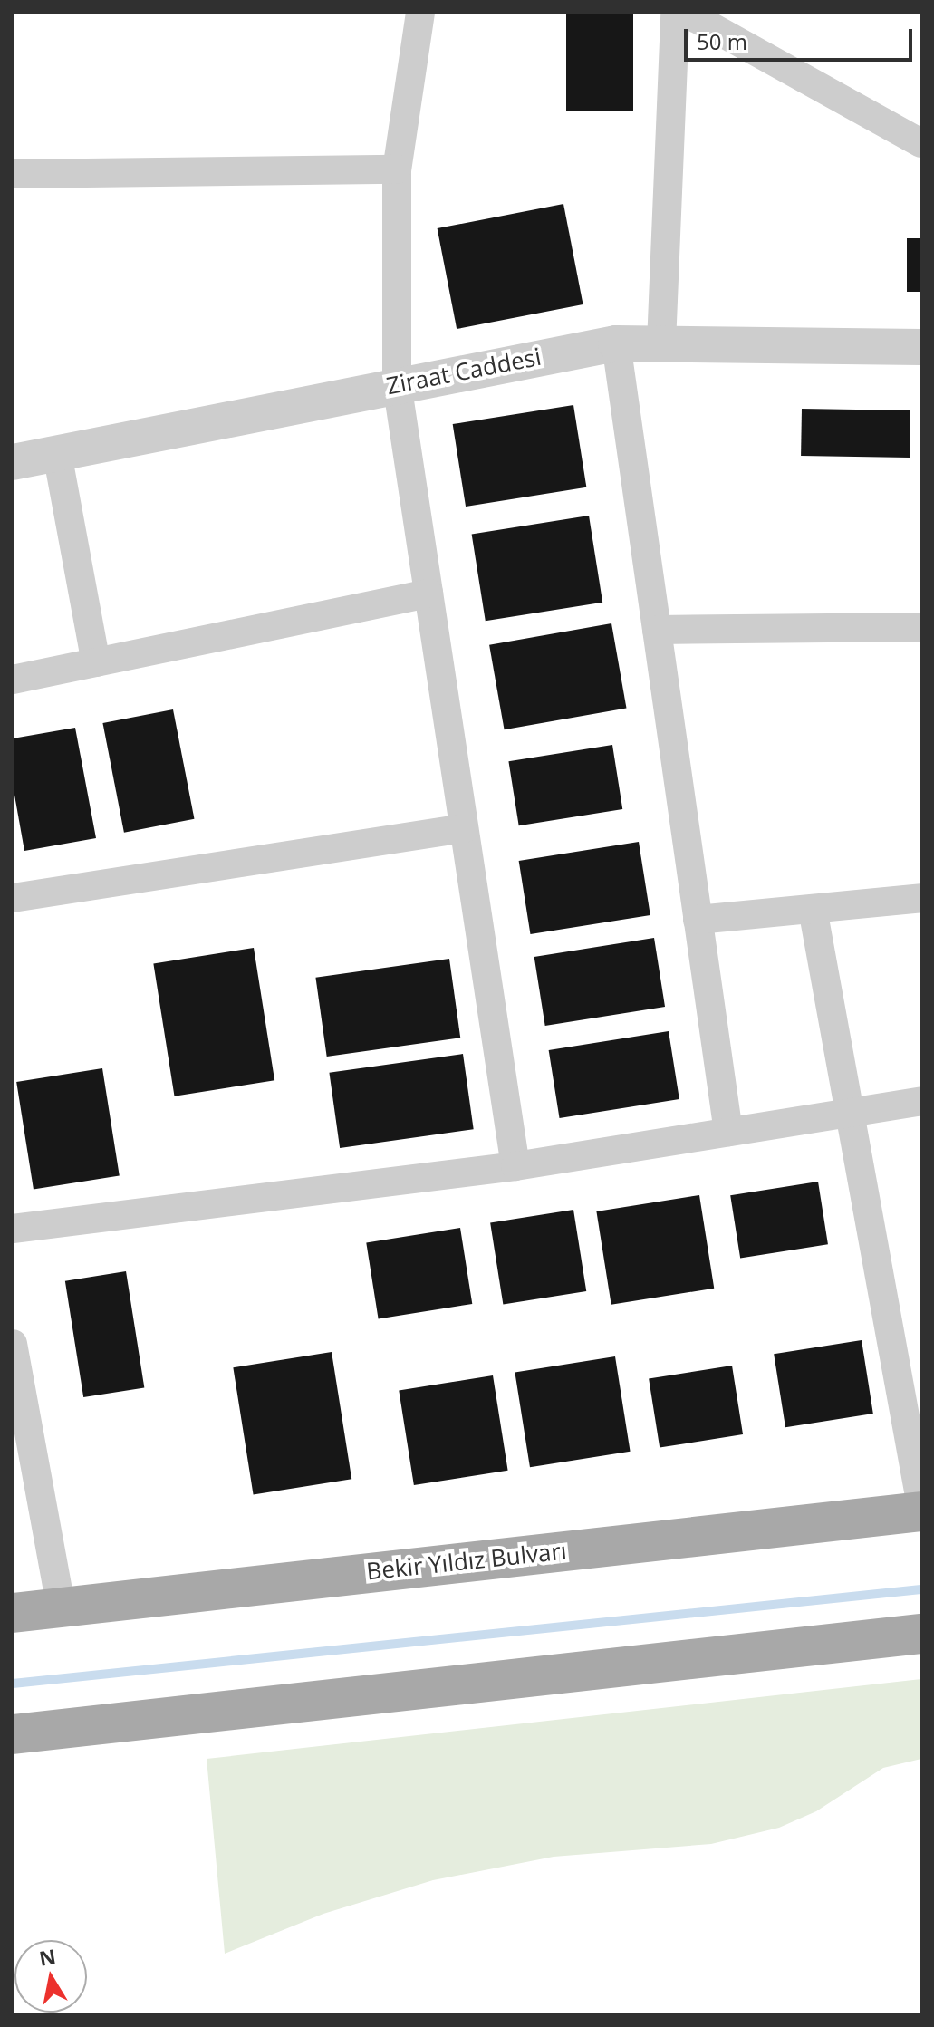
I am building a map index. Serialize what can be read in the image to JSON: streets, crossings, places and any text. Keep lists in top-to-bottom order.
{
  "streets": {
    "main road": ["Bekir Yıldız Bulvarı"],
    "street": ["Ziraat Caddesi"]
  },
  "scale_bar": "50 m",
  "north": "top"
}
